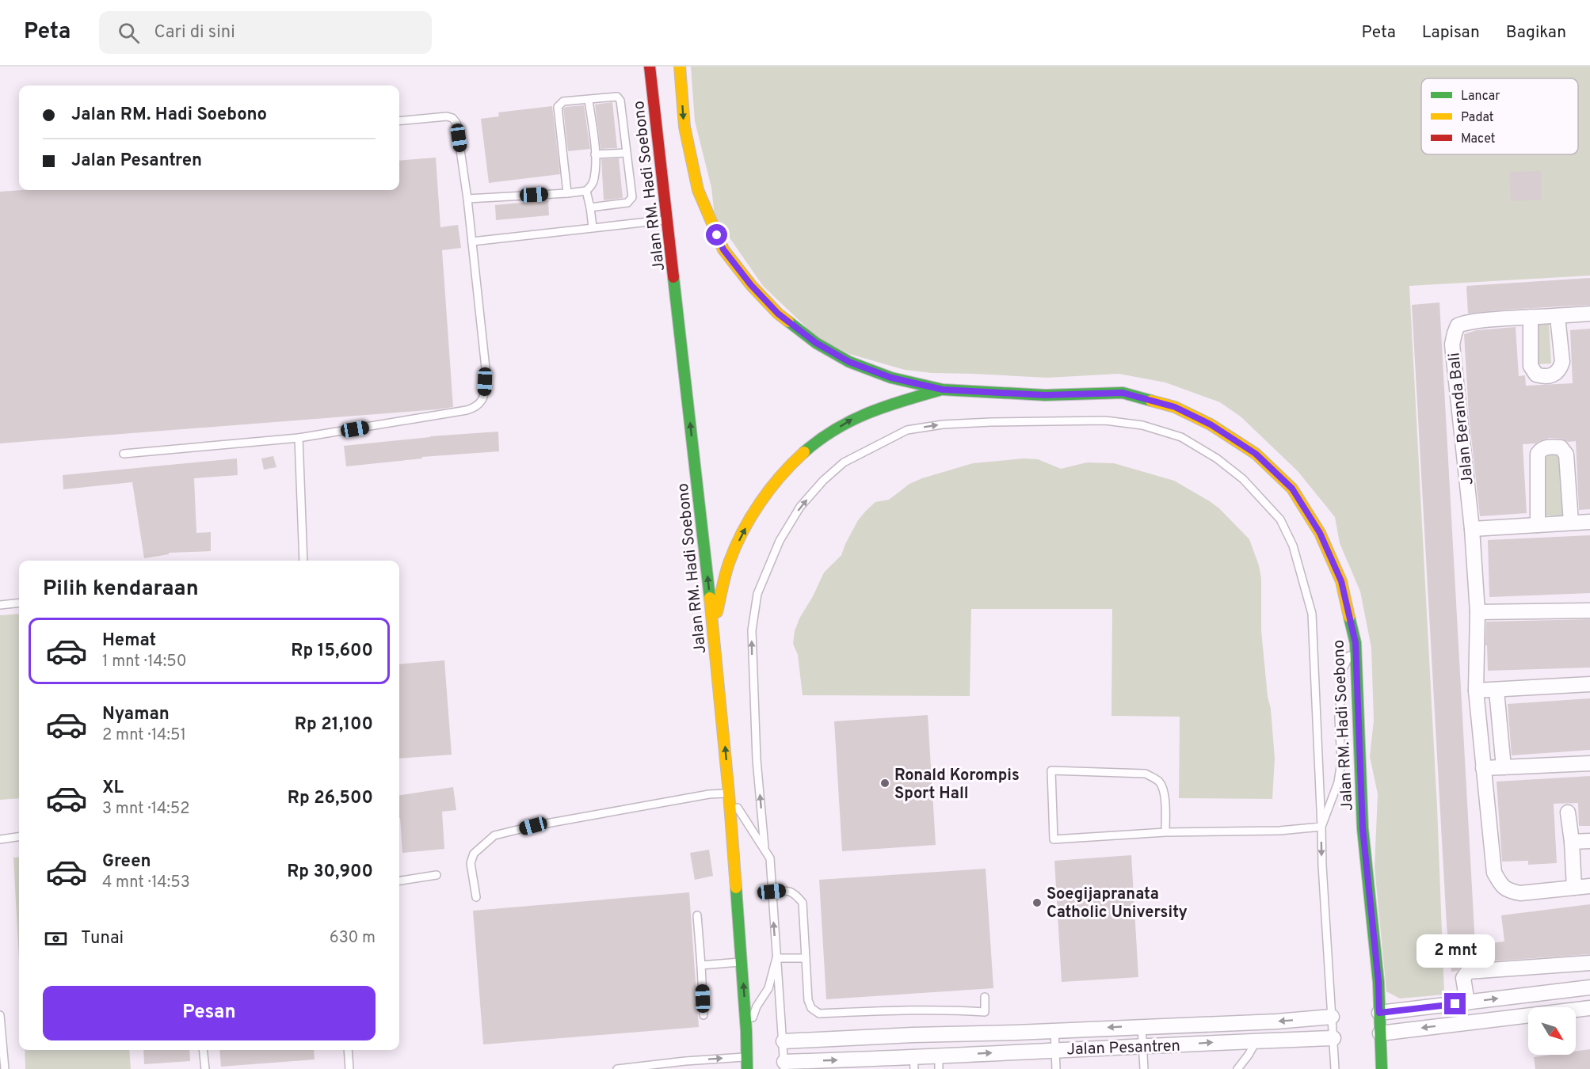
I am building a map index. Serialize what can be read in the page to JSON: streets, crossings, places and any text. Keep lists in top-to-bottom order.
{
  "streets": {
    "main road": ["Jalan RM. Hadi Soebono"],
    "street": ["Jalan Beranda Bali", "Jalan Pesantren"]
  },
  "places": ["Ronald Korompis Sport Hall", "Soegijapranata Catholic University"],
  "legend": ["Lancar", "Padat", "Macet"],
  "north": "bottom right",
  "page": {
    "header": "Peta",
    "search": "Cari di sini",
    "nav": ["Peta", "Lapisan", "Bagikan"],
    "banner": ["Jalan RM. Hadi Soebono", "Jalan Pesantren"],
    "heading": "Pilih kendaraan",
    "list": [
      {
        "name": "Hemat",
        "note": "1 mnt · 14:50",
        "value": "Rp 15,600"
      },
      {
        "name": "Nyaman",
        "note": "2 mnt · 14:51",
        "value": "Rp 21,100"
      },
      {
        "name": "XL",
        "note": "3 mnt · 14:52",
        "value": "Rp 26,500"
      },
      {
        "name": "Green",
        "note": "4 mnt · 14:53",
        "value": "Rp 30,900"
      }
    ],
    "pay": ["Tunai", "630 m"],
    "bubble": "2 mnt",
    "buttons": "Pesan"
  }
}
